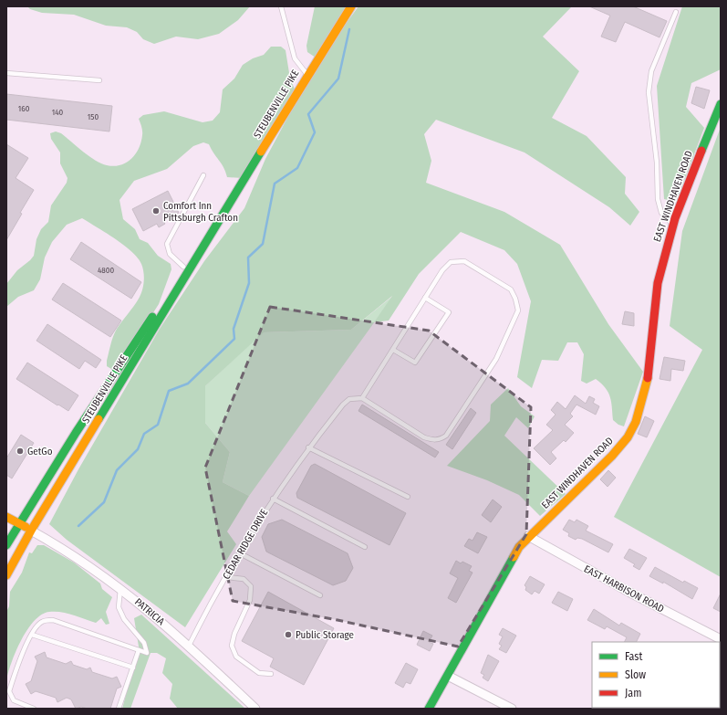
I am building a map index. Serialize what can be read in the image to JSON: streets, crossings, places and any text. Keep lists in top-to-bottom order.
{
  "streets": {
    "main road": ["STEUBENVILLE PIKE", "EAST WINDHAVEN ROAD"],
    "street": ["EAST HARBISON ROAD", "PATRICIA"],
    "lane": ["CEDAR RIDGE DRIVE"]
  },
  "crossings": [
    ["STEUBENVILLE PIKE", "PATRICIA"],
    ["EAST WINDHAVEN ROAD", "EAST HARBISON ROAD"],
    ["CEDAR RIDGE DRIVE", "PATRICIA"]
  ],
  "places": ["Comfort Inn Pittsburgh Crafton", "GetGo", "Public Storage"],
  "house_numbers": [
    "160",
    "140",
    "150",
    "4800"
  ],
  "legend": ["Fast", "Slow", "Jam"]
}
